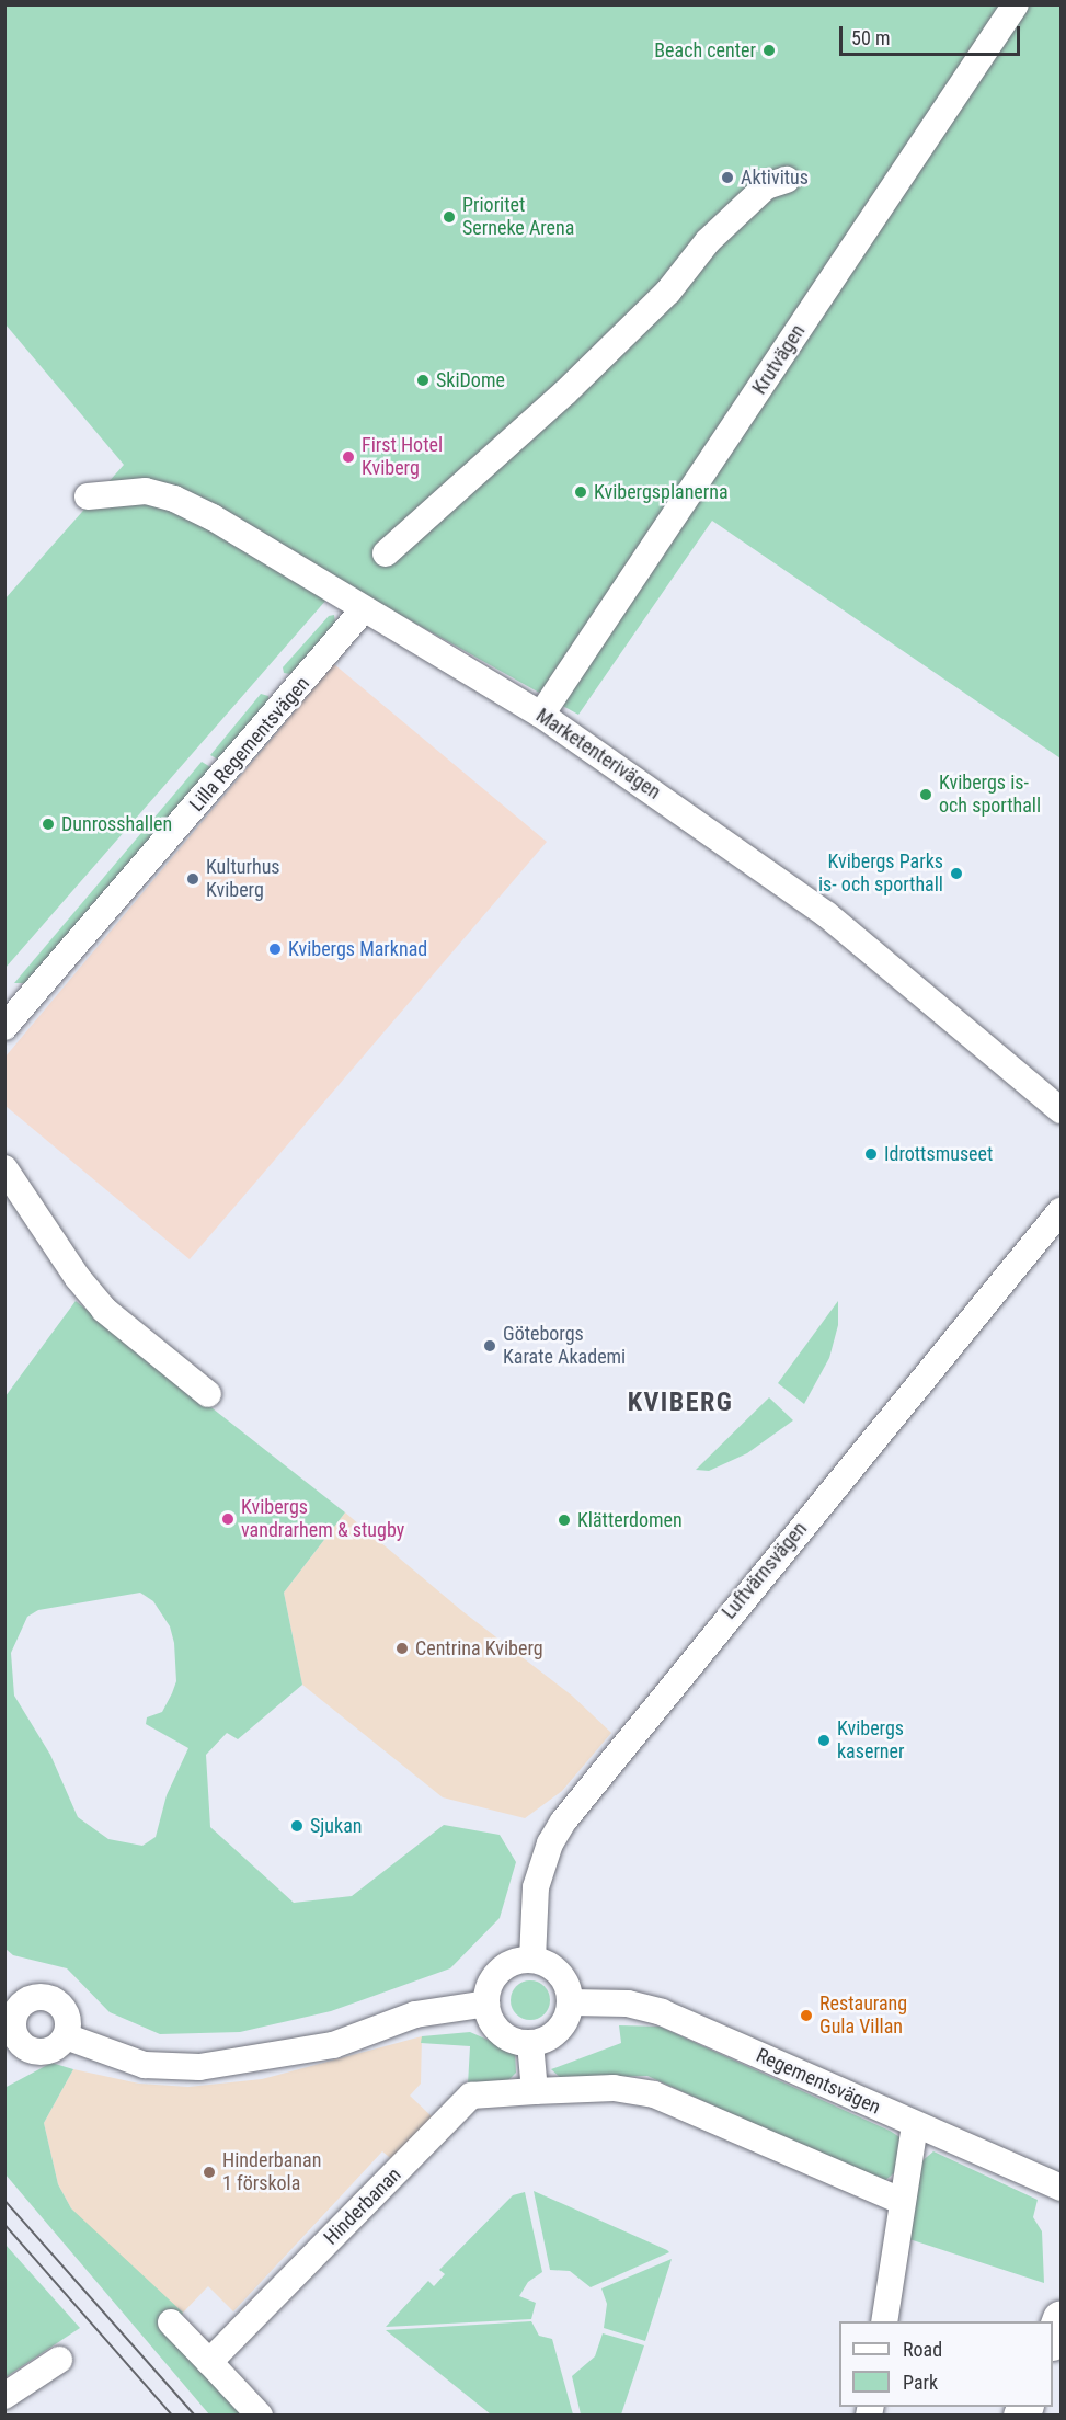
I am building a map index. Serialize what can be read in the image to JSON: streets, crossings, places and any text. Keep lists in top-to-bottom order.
{
  "streets": {
    "street": [
      "Krutvägen",
      "Lilla Regementsvägen",
      "Marketenterivägen",
      "Luftvärnsvägen",
      "Regementsvägen",
      "Hinderbanan"
    ]
  },
  "crossings": [
    ["Krutvägen", "Marketenterivägen"],
    ["Lilla Regementsvägen", "Marketenterivägen"],
    ["Luftvärnsvägen", "Regementsvägen"]
  ],
  "districts": ["KVIBERG"],
  "places": [
    "Beach center",
    "Aktivitus",
    "Prioritet Serneke Arena",
    "SkiDome",
    "First Hotel Kviberg",
    "Kvibergsplanerna",
    "Kvibergs is- och sporthall",
    "Dunrosshallen",
    "Kvibergs Parks is- och sporthall",
    "Kulturhus Kviberg",
    "Kvibergs Marknad",
    "Idrottsmuseet",
    "Göteborgs Karate Akademi",
    "Kvibergs vandrarhem & stugby",
    "Klätterdomen",
    "Centrina Kviberg",
    "Kvibergs kaserner",
    "Sjukan",
    "Restaurang Gula Villan",
    "Hinderbanan 1 förskola"
  ],
  "legend": ["Road", "Park"],
  "scale_bar": "50 m"
}
